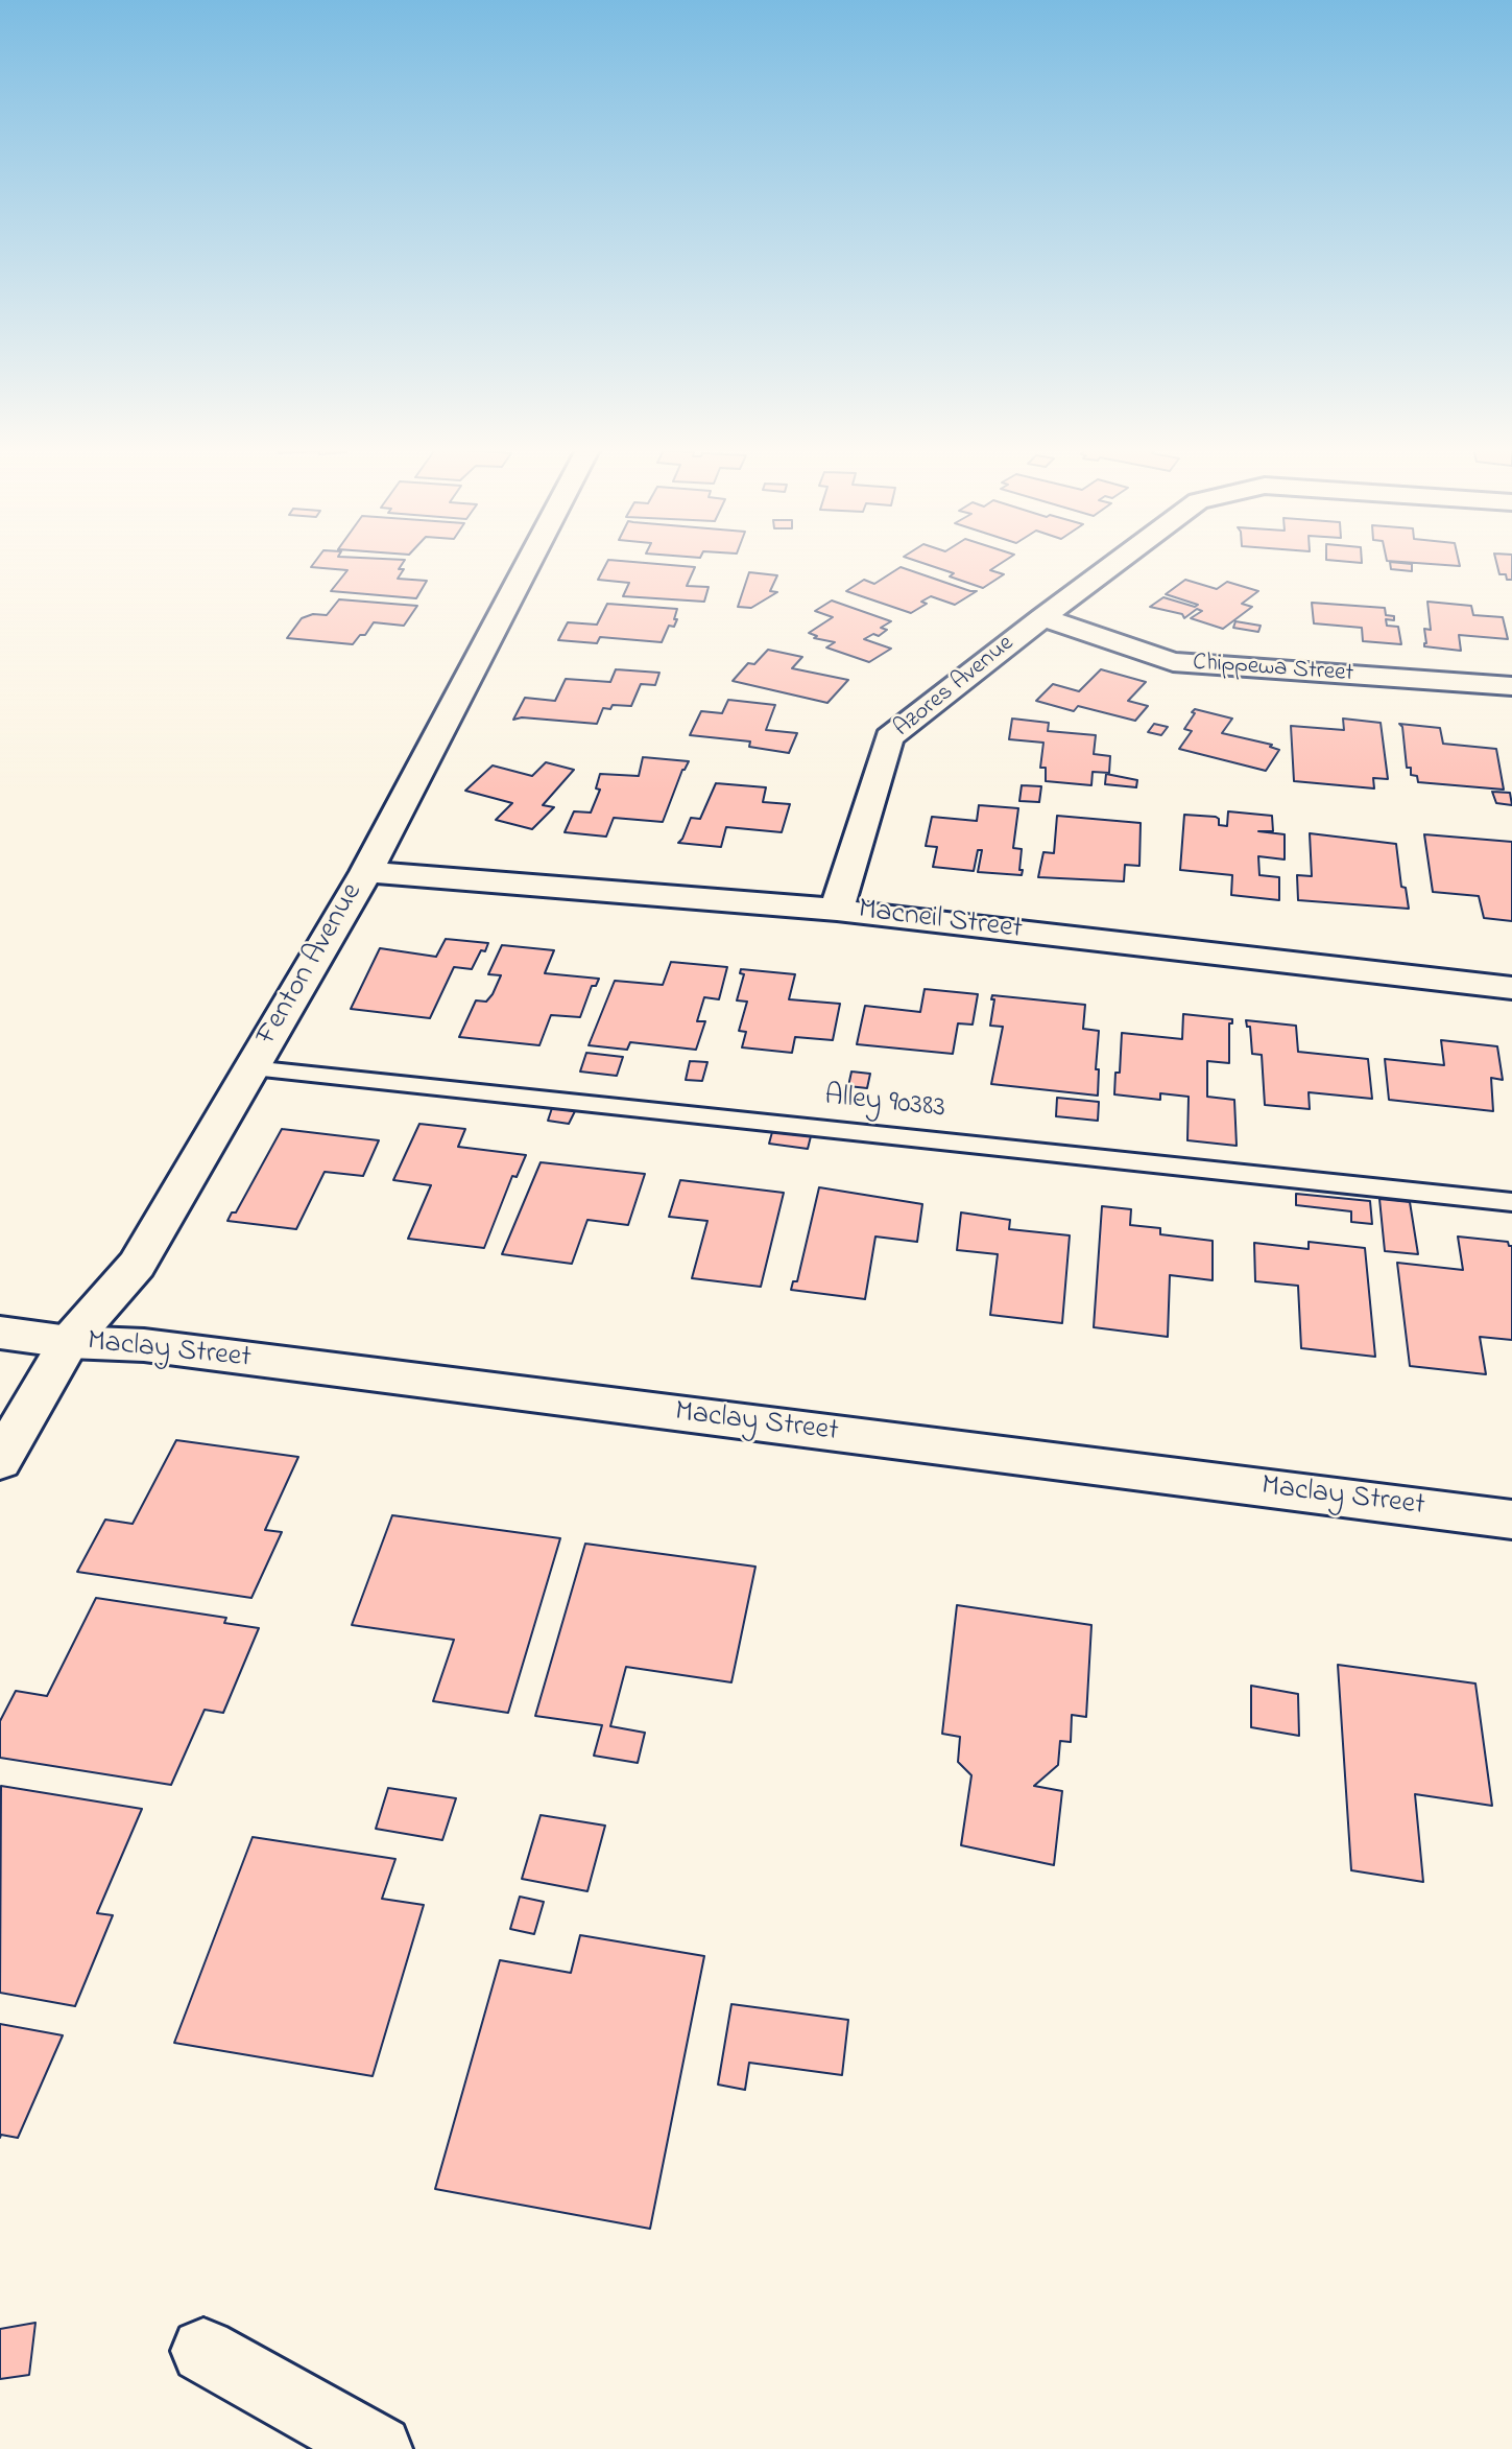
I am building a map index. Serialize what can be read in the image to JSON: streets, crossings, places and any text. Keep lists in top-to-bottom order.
{
  "streets": {
    "street": [
      "Chippewa Street",
      "Azores Avenue",
      "Macneil Street",
      "Fenton Avenue",
      "Maclay Street"
    ],
    "lane": ["Alley 90383"]
  },
  "crossings": [
    ["Chippewa Street", "Azores Avenue"],
    ["Azores Avenue", "Macneil Street"],
    ["Macneil Street", "Fenton Avenue"],
    ["Fenton Avenue", "Alley 90383"],
    ["Fenton Avenue", "Maclay Street"]
  ]
}
